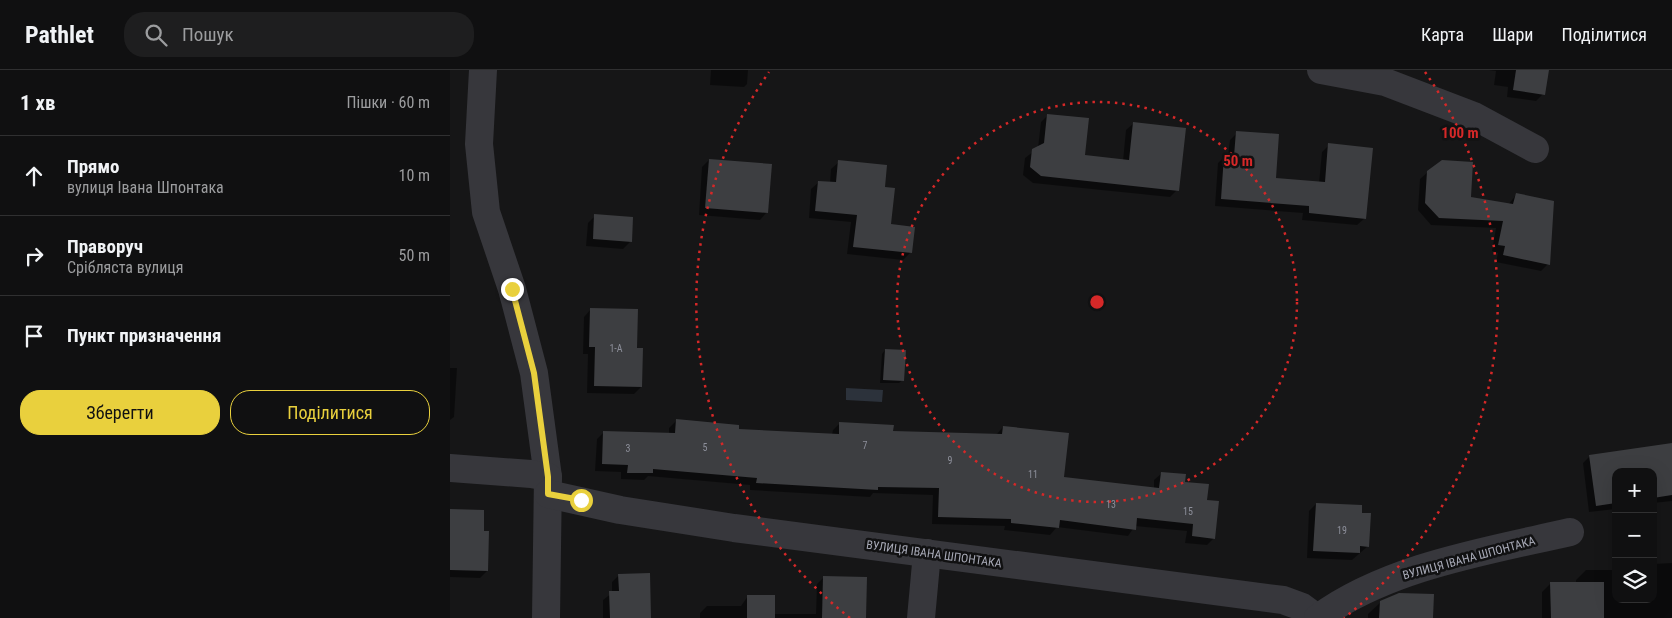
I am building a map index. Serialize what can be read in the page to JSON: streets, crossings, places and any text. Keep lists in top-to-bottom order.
{
  "streets": {
    "street": ["ВУЛИЦЯ ІВАНА ШПОНТАКА"]
  },
  "house_numbers": [
    "1-А",
    "7",
    "5",
    "3",
    "9",
    "11",
    "13",
    "15",
    "19"
  ],
  "page": {
    "header": "Pathlet",
    "search": "Пошук",
    "nav": ["Карта", "Шари", "Поділитися"],
    "heading": ["1 хв", "Пішки · 60 m"],
    "list": [
      ["Прямо", "вулиця Івана Шпонтака", "10 m"],
      ["Праворуч", "Срібляста вулиця", "50 m"],
      "Пункт призначення"
    ],
    "buttons": ["Зберегти", "Поділитися"],
    "map_buttons": ["+", "−"]
  },
  "rings": ["100 m", "50 m"]
}
